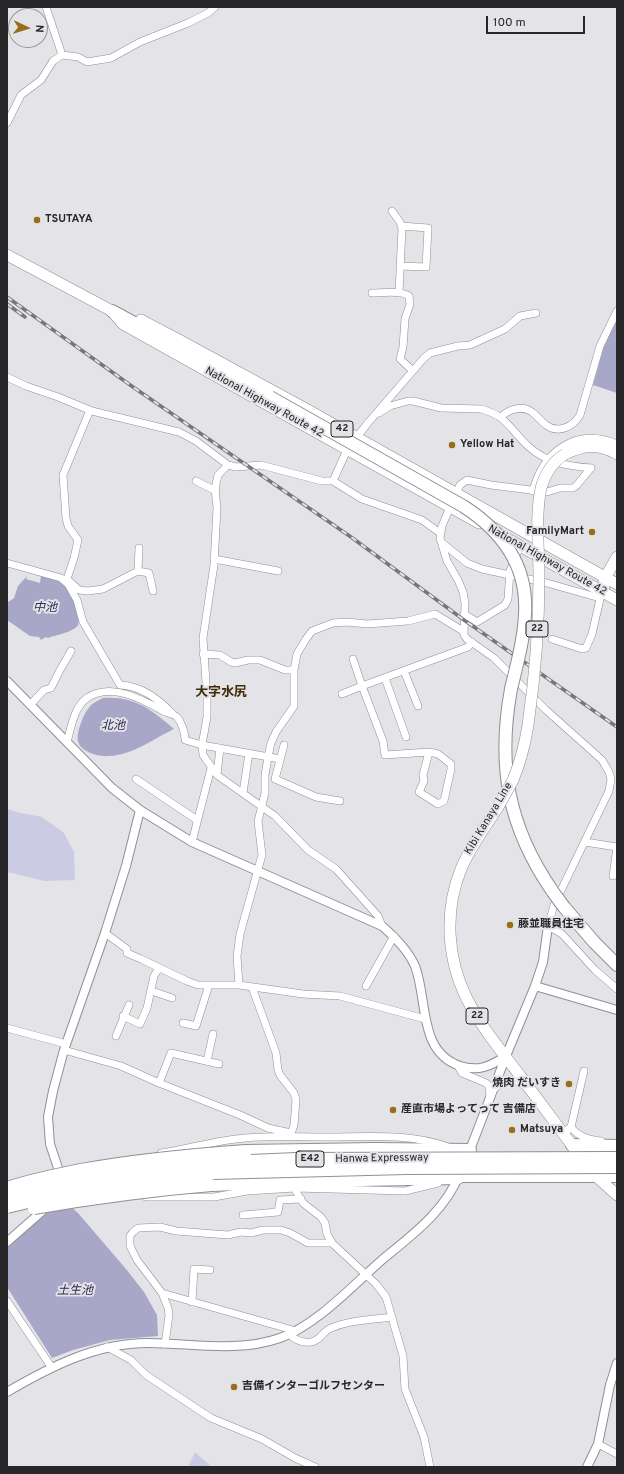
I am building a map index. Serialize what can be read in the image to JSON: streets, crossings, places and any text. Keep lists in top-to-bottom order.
{
  "streets": {
    "highway": ["E42", "Hanwa Expressway"],
    "main road": [
      "National Highway Route 42",
      "42",
      "22",
      "Kibi Kanaya Line"
    ]
  },
  "districts": ["大字水尻"],
  "water": ["中池", "北池", "土生池"],
  "places": [
    "TSUTAYA",
    "Yellow Hat",
    "FamilyMart",
    "藤並職員住宅",
    "焼肉 だいすき",
    "産直市場よってって 吉備店",
    "Matsuya",
    "吉備インターゴルフセンター"
  ],
  "scale_bar": "100 m",
  "north": "right"
}
